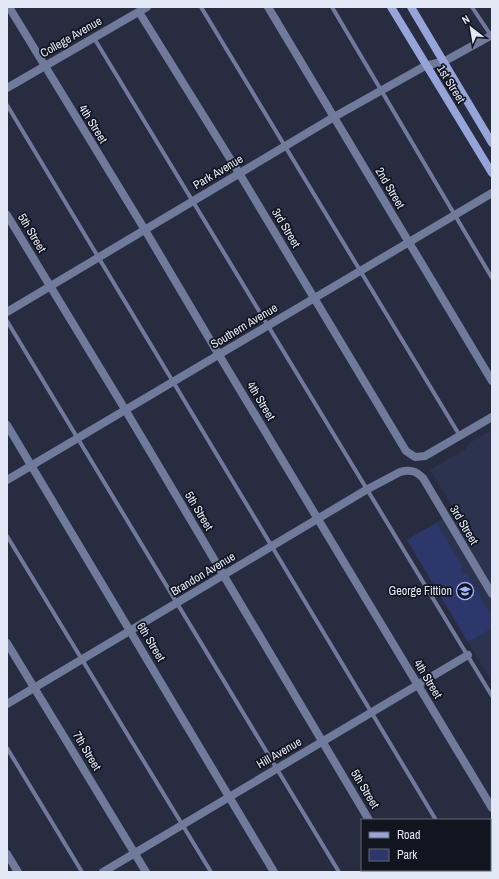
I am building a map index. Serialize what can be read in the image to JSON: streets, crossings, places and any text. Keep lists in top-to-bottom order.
{
  "streets": {
    "main road": ["1st Street"],
    "street": [
      "College Avenue",
      "4th Street",
      "Park Avenue",
      "2nd Street",
      "3rd Street",
      "5th Street",
      "Southern Avenue",
      "Brandon Avenue",
      "6th Street",
      "7th Street",
      "Hill Avenue"
    ]
  },
  "crossings": [
    ["College Avenue", "4th Street"],
    ["College Avenue", "3rd Street"],
    ["1st Street", "Park Avenue"],
    ["4th Street", "Park Avenue"],
    ["4th Street", "Southern Avenue"],
    ["4th Street", "Brandon Avenue"],
    ["4th Street", "Hill Avenue"],
    ["Park Avenue", "2nd Street"],
    ["Park Avenue", "3rd Street"],
    ["Park Avenue", "5th Street"],
    ["2nd Street", "Southern Avenue"],
    ["3rd Street", "Southern Avenue"],
    ["3rd Street", "Brandon Avenue"],
    ["5th Street", "Southern Avenue"],
    ["5th Street", "Brandon Avenue"],
    ["5th Street", "Hill Avenue"],
    ["Southern Avenue", "6th Street"],
    ["Brandon Avenue", "6th Street"],
    ["Brandon Avenue", "7th Street"],
    ["6th Street", "Hill Avenue"],
    ["7th Street", "Hill Avenue"]
  ],
  "places": {
    "school or university": ["George Fittion"]
  },
  "legend": ["Road", "Park"],
  "north": "top left"
}
